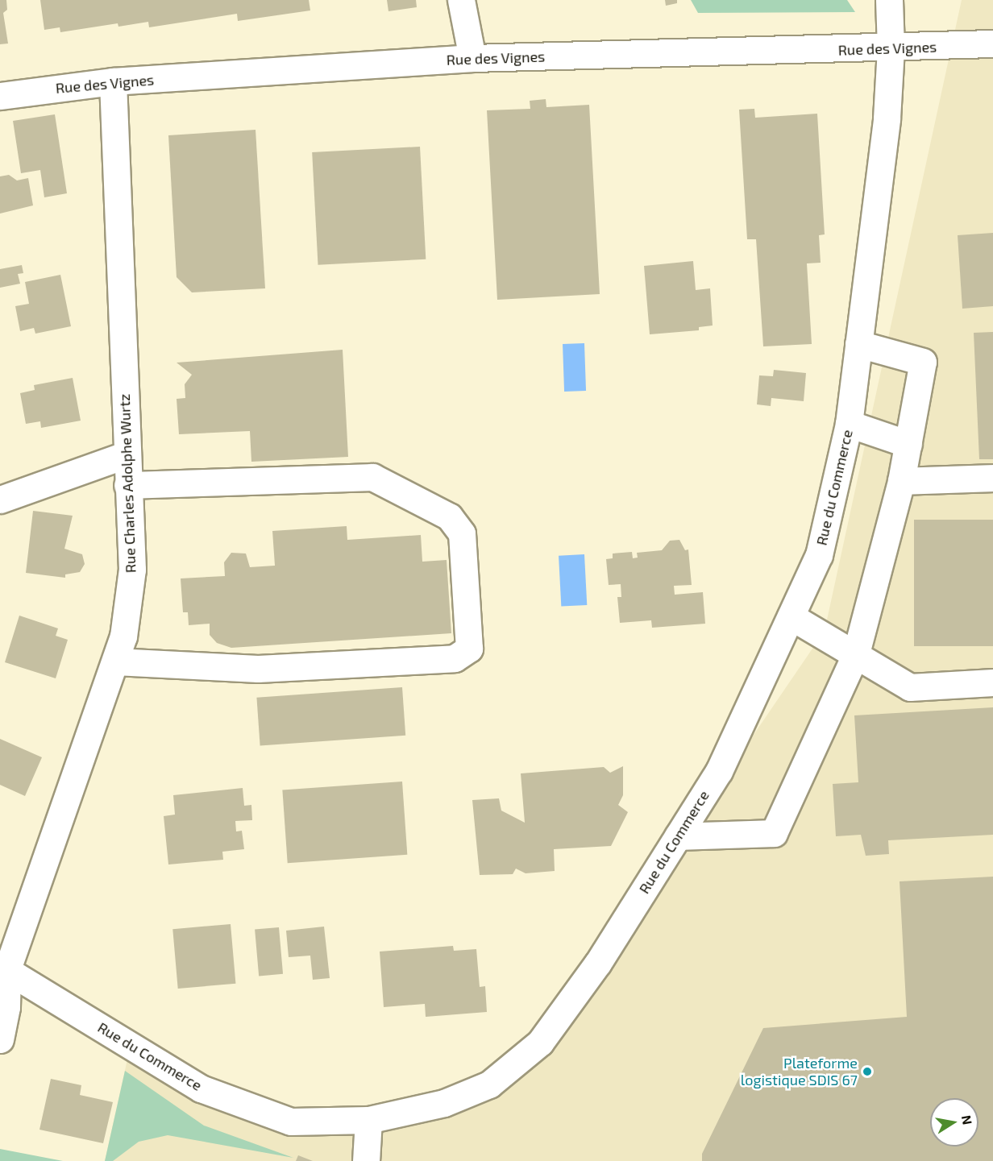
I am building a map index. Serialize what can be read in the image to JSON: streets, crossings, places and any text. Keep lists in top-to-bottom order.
{
  "streets": {
    "street": ["Rue des Vignes", "Rue Charles Adolphe Wurtz", "Rue du Commerce"]
  },
  "crossings": [
    ["Rue des Vignes", "Rue Charles Adolphe Wurtz"],
    ["Rue des Vignes", "Rue du Commerce"],
    ["Rue Charles Adolphe Wurtz", "Rue du Commerce"]
  ],
  "places": ["Plateforme logistique SDIS 67"],
  "north": "right"
}
